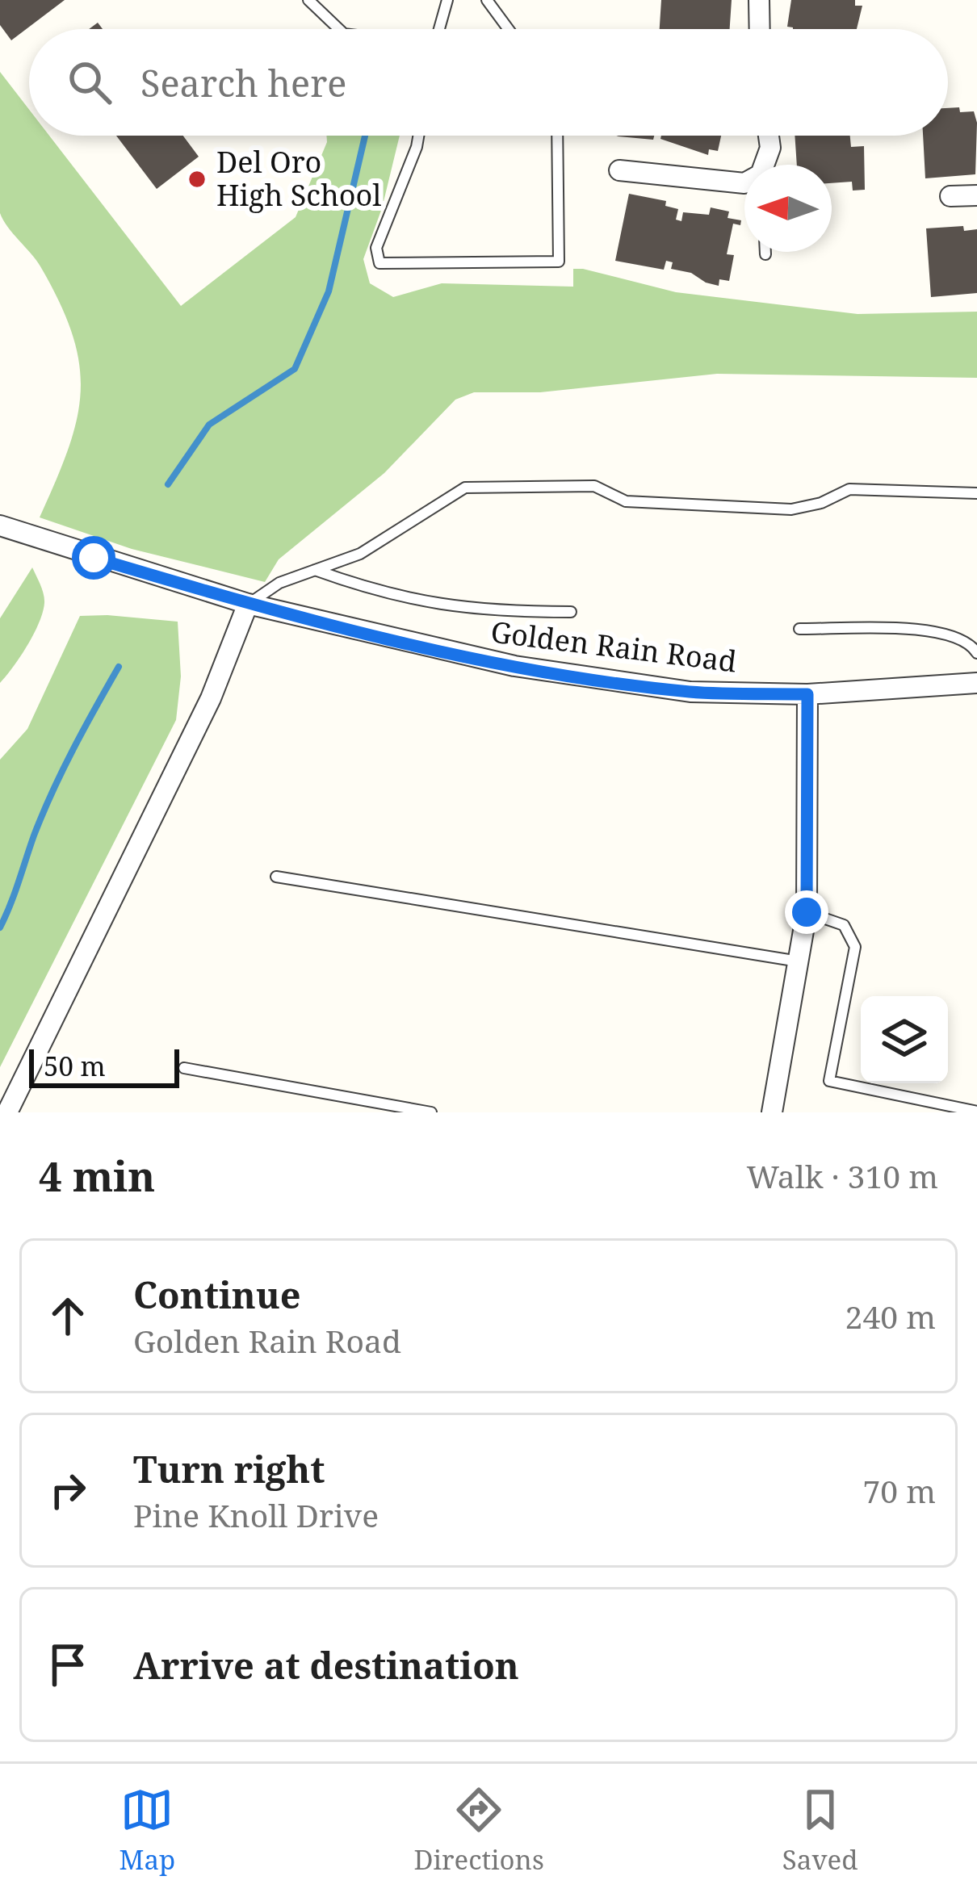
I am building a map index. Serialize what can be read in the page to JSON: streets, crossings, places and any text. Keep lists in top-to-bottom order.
{
  "streets": {
    "street": ["Golden Rain Road"]
  },
  "places": ["Del Oro High School"],
  "scale_bar": "50 m",
  "north": "left",
  "page": {
    "search": "Search here",
    "scale": "50 m",
    "heading": ["4 min", "Walk · 310 m"],
    "list": [
      ["Continue", "Golden Rain Road", "240 m"],
      ["Turn right", "Pine Knoll Drive", "70 m"],
      "Arrive at destination"
    ],
    "nav": ["Map", "Directions", "Saved"]
  }
}
